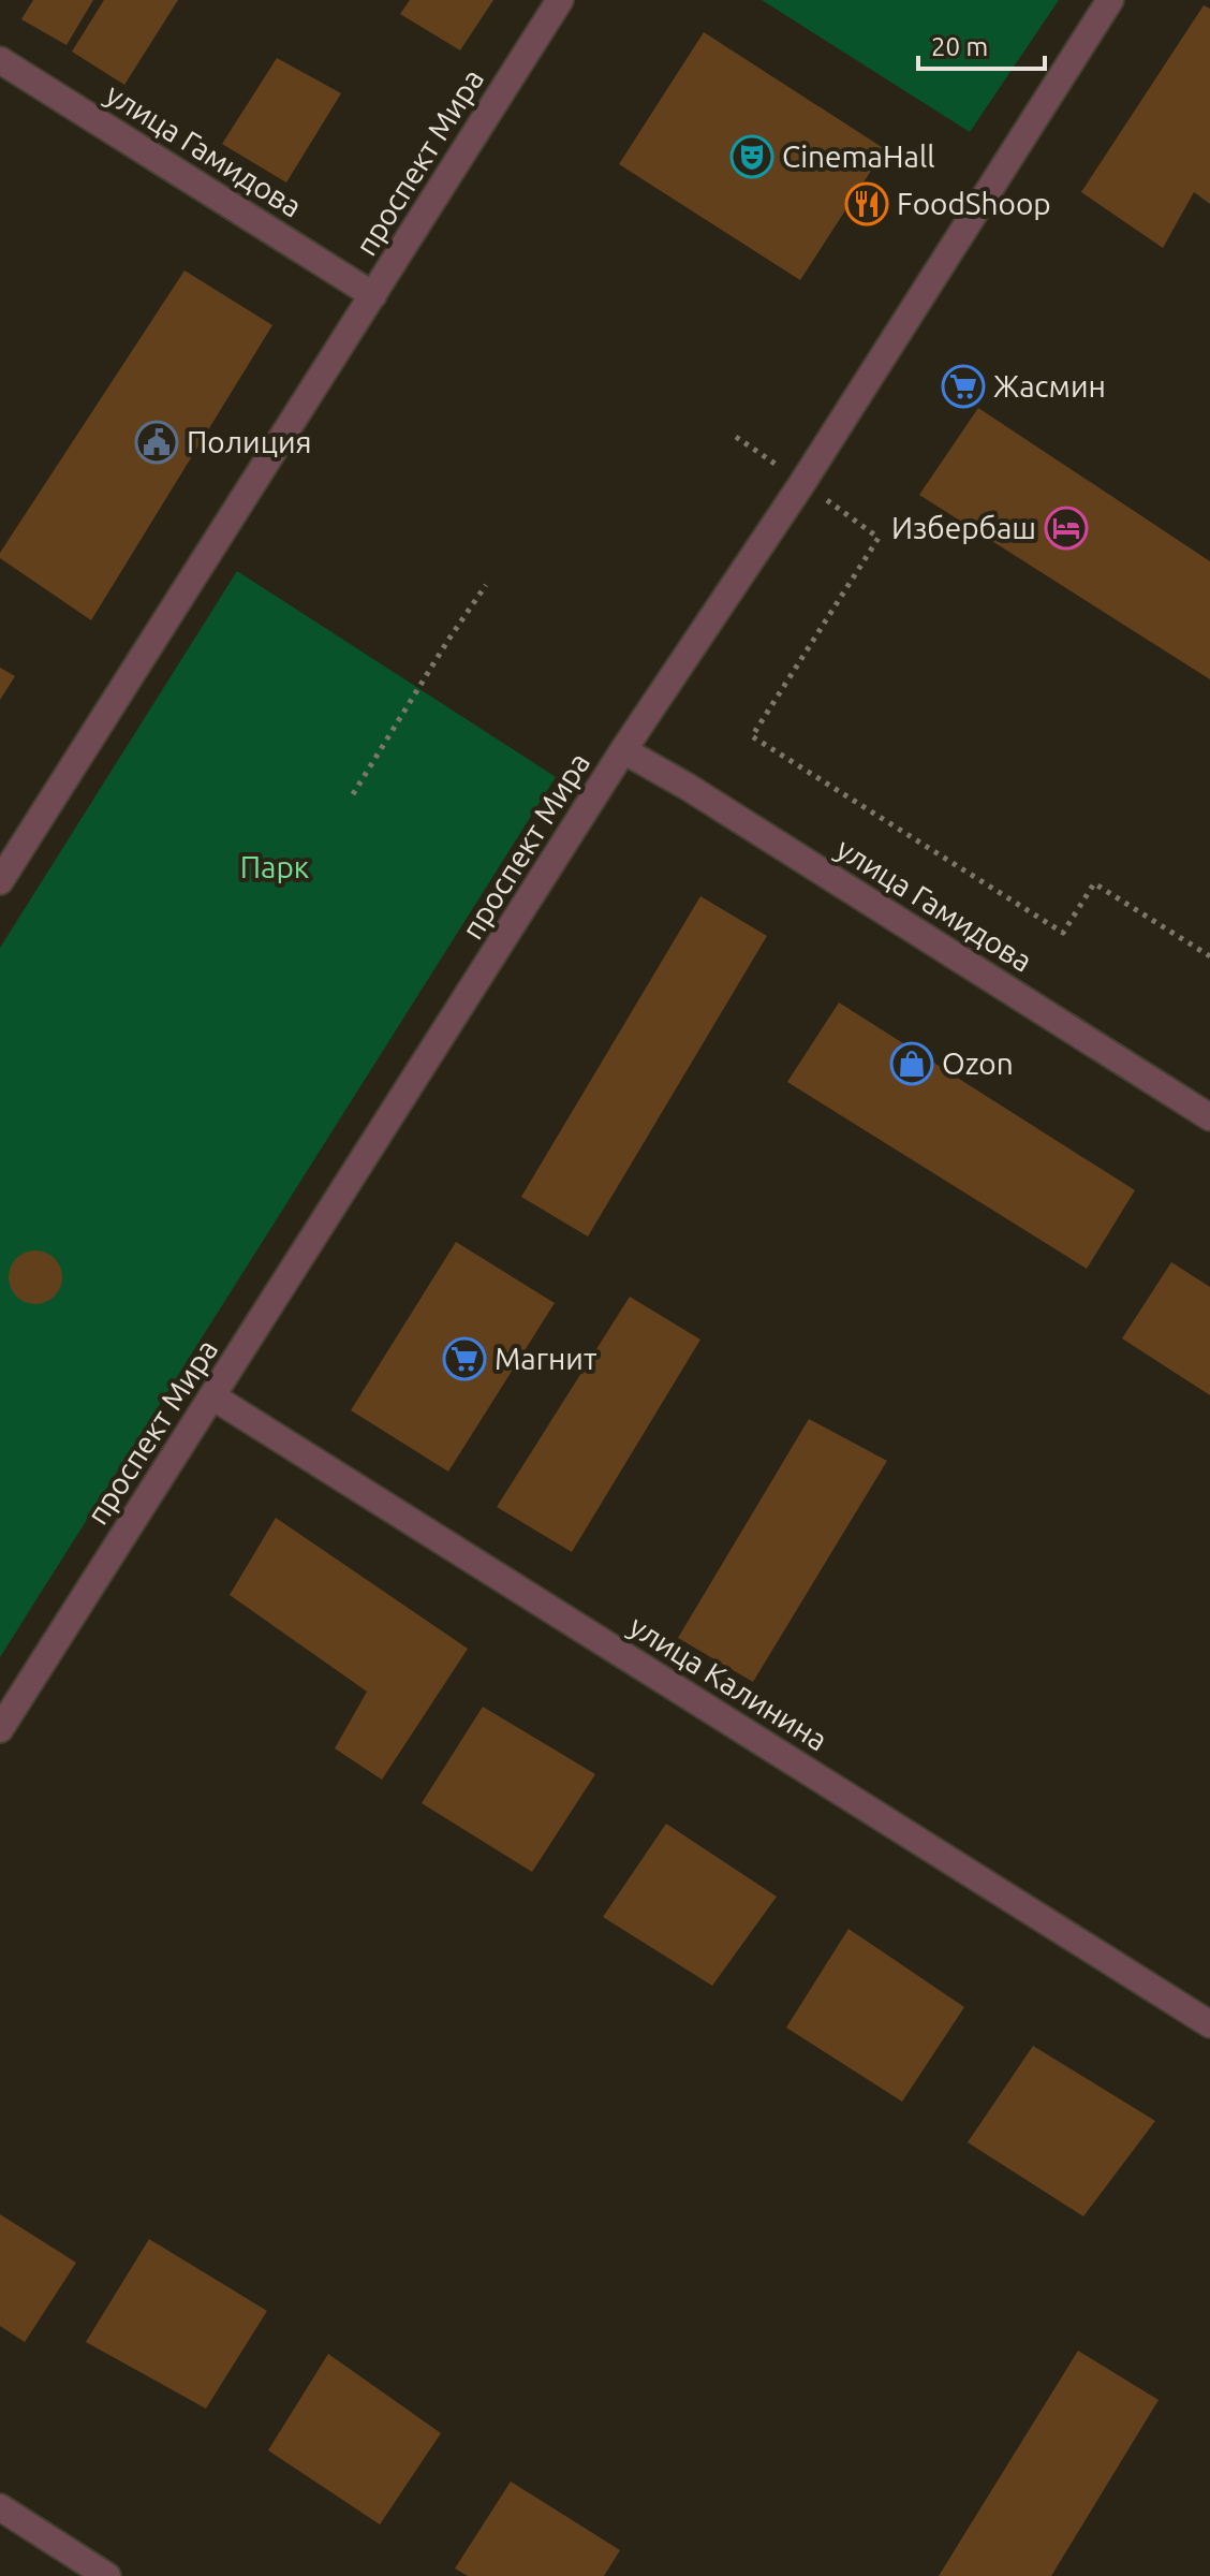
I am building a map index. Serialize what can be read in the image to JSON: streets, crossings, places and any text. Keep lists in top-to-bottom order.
{
  "streets": {
    "street": ["улица Гамидова", "проспект Мира", "улица Калинина"]
  },
  "crossings": [
    ["улица Гамидова", "проспект Мира"],
    ["проспект Мира", "улица Калинина"]
  ],
  "parks": ["Парк"],
  "places": {
    "theatre": ["CinemaHall"],
    "restaurant": ["FoodShoop"],
    "supermarket": ["Жасмин", "Магнит"],
    "public building": ["Полиция"],
    "hotel": ["Избербаш"],
    "shop": ["Ozon"]
  },
  "scale_bar": "20 m"
}
